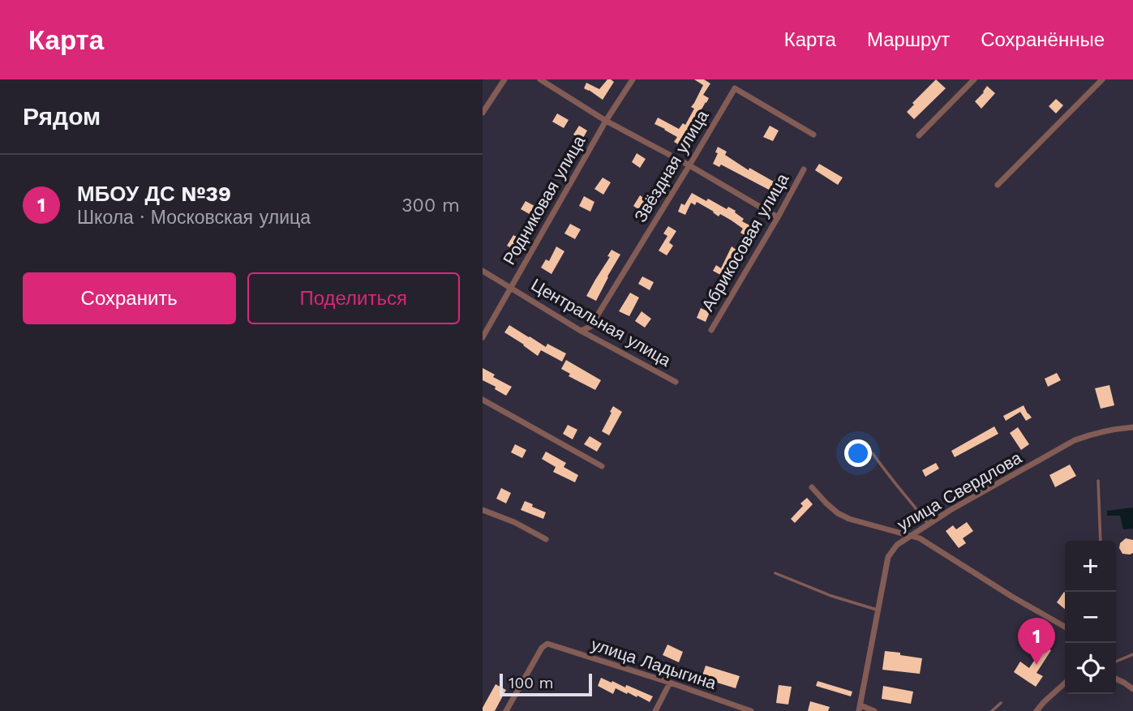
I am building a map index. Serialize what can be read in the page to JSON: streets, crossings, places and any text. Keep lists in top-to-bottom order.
{
  "streets": {
    "street": [
      "Звёздная улица",
      "Родниковая улица",
      "Абрикосовая улица",
      "Центральная улица",
      "улица Свердлова",
      "улица Ладыгина"
    ]
  },
  "crossings": [
    ["Звёздная улица", "Центральная улица"],
    ["Родниковая улица", "Центральная улица"]
  ],
  "scale_bar": "100 m",
  "page": {
    "header": "Карта",
    "nav": ["Карта", "Маршрут", "Сохранённые"],
    "heading": "Рядом",
    "list": [
      {
        "mark": "1",
        "name": "МБОУ ДС №39",
        "note": "Школа · Московская улица",
        "value": "300 m"
      }
    ],
    "buttons": ["Сохранить", "Поделиться"],
    "map_buttons": ["+", "−"],
    "pins": "1",
    "scale": "100 m"
  }
}
